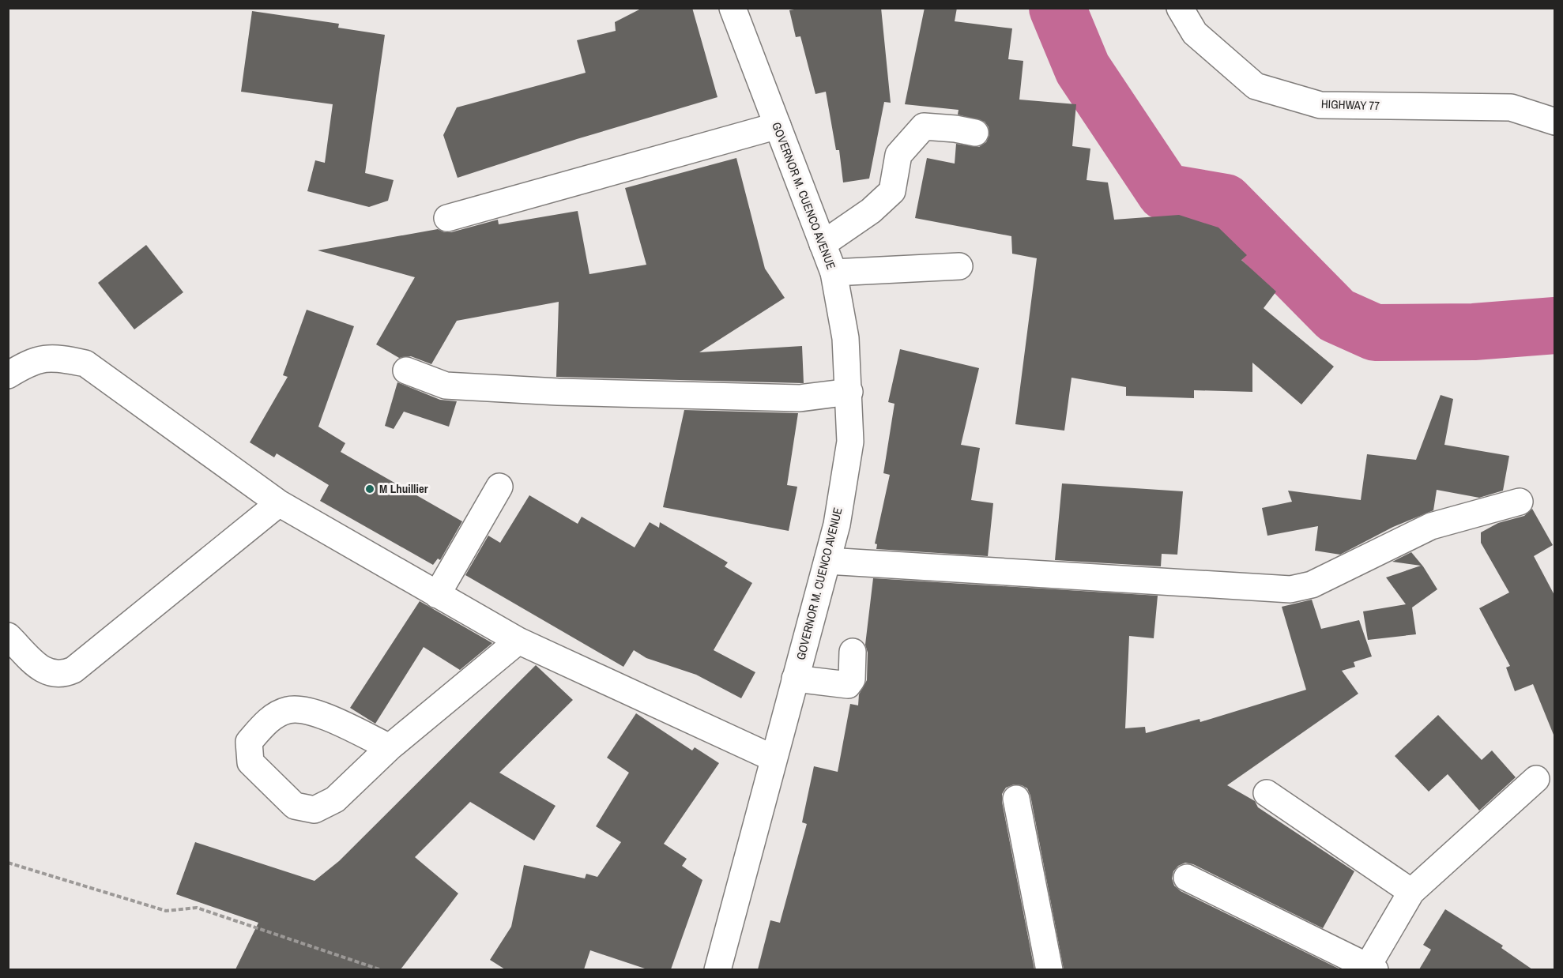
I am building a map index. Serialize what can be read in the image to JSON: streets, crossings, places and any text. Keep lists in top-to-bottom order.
{
  "streets": {
    "street": ["HIGHWAY 77", "GOVERNOR M. CUENCO AVENUE"]
  },
  "places": ["M Lhuillier"]
}
